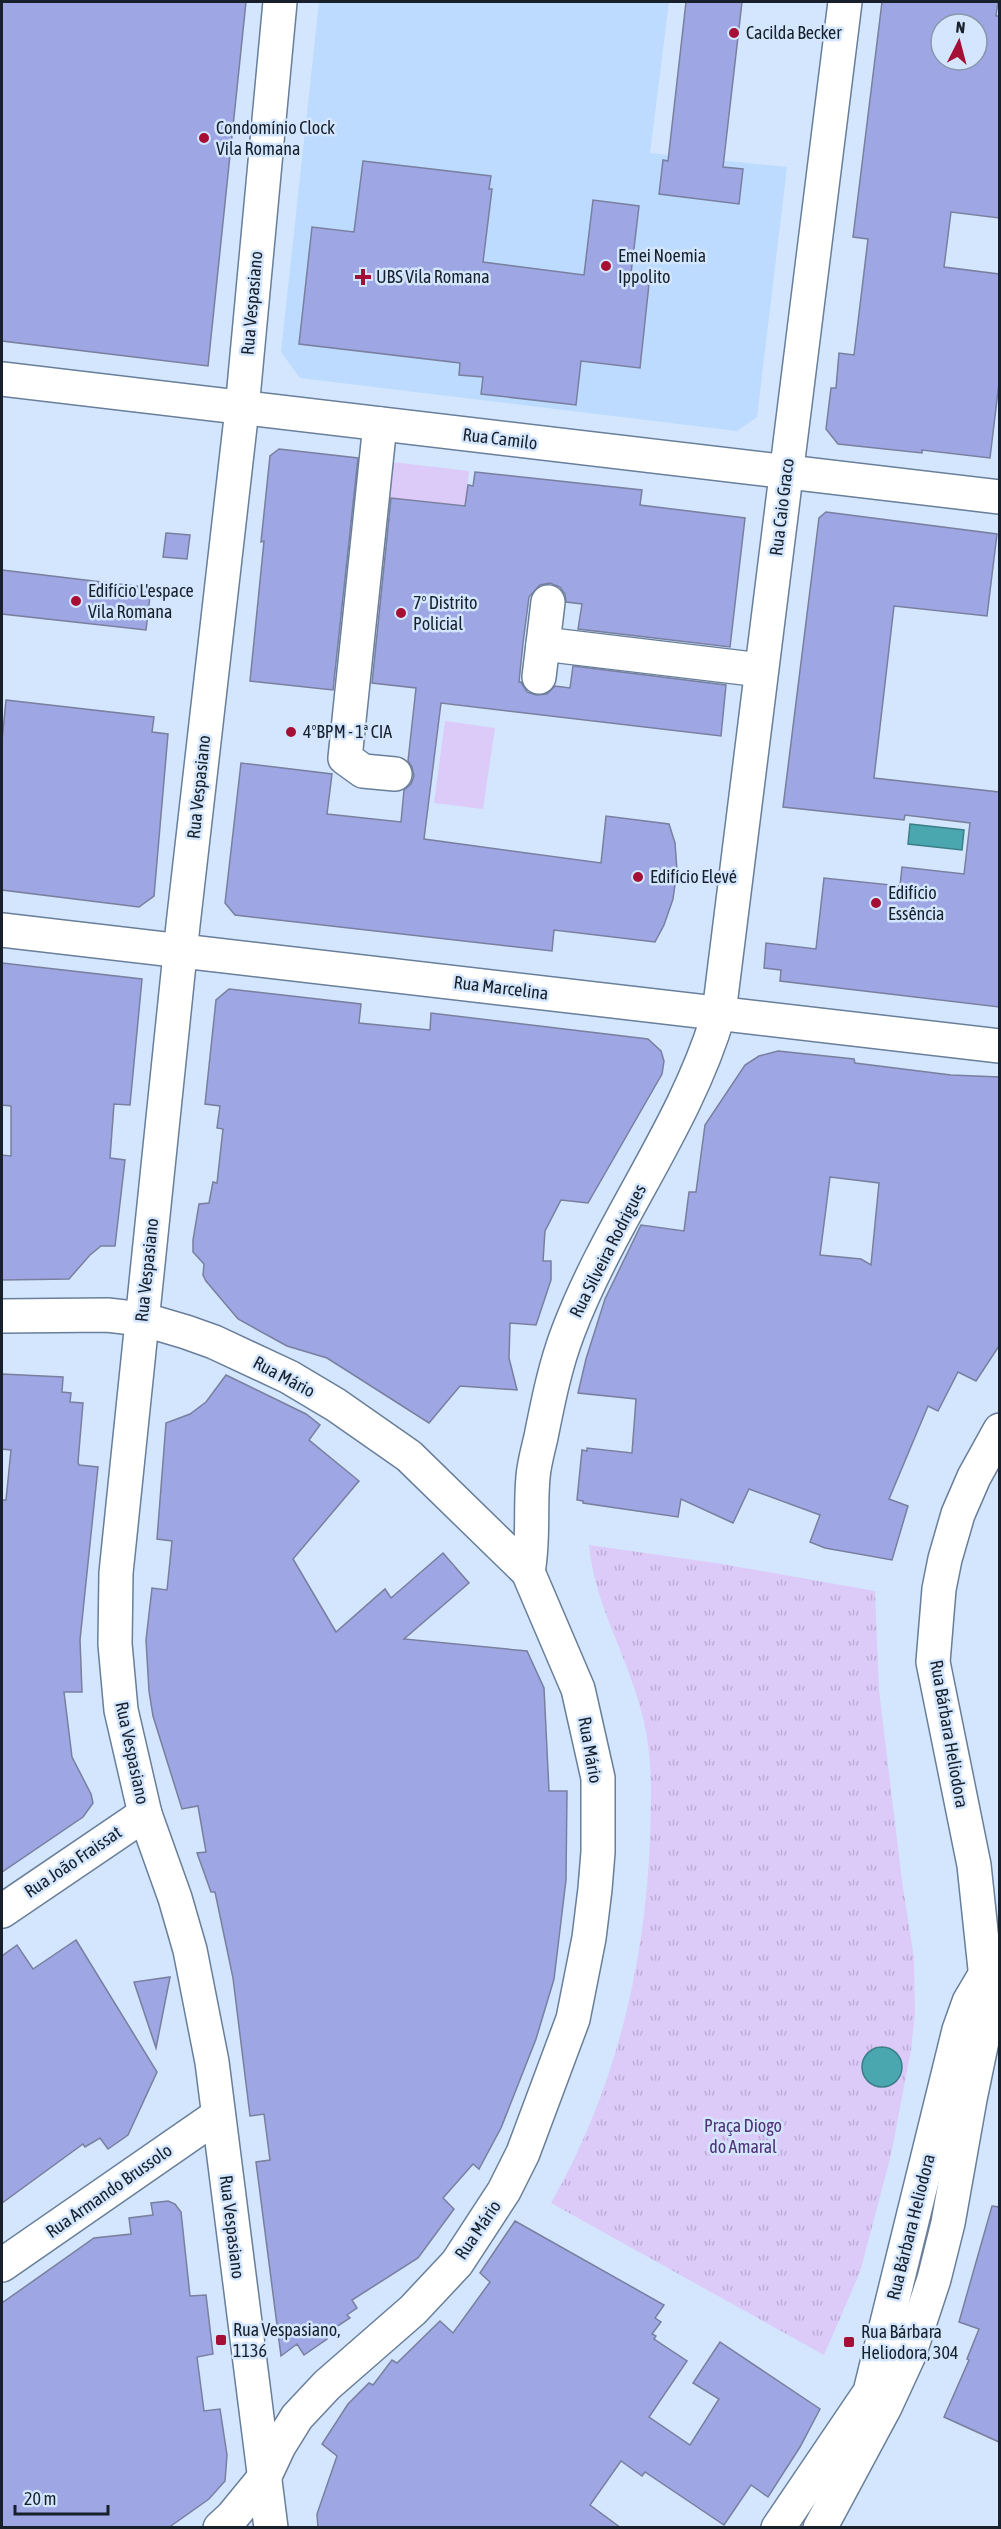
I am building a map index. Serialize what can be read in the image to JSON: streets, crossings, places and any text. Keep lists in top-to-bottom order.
{
  "streets": {
    "street": [
      "Rua Vespasiano",
      "Rua Camilo",
      "Rua Caio Graco",
      "Rua Marcelina",
      "Rua Silveira Rodrigues",
      "Rua Mário",
      "Rua Bárbara Heliodora",
      "Rua João Fraissat",
      "Rua Armando Brussolo"
    ]
  },
  "crossings": [
    ["Rua Vespasiano", "Rua Camilo"],
    ["Rua Vespasiano", "Rua Marcelina"],
    ["Rua Vespasiano", "Rua Mário"],
    ["Rua Vespasiano", "Rua João Fraissat"],
    ["Rua Vespasiano", "Rua Armando Brussolo"],
    ["Rua Camilo", "Rua Caio Graco"],
    ["Rua Caio Graco", "Rua Marcelina"],
    ["Rua Caio Graco", "Rua Silveira Rodrigues"],
    ["Rua Marcelina", "Rua Silveira Rodrigues"],
    ["Rua Silveira Rodrigues", "Rua Mário"]
  ],
  "parks": ["Praça Diogo do Amaral"],
  "places": {
    "other": [
      "Cacilda Becker",
      "Condomínio Clock Vila Romana",
      "Emei Noemia Ippolito",
      "Edifício L'espace Vila Romana",
      "7º Distrito Policial",
      "4ºBPM - 1ª CIA",
      "Edifício Elevé",
      "Edifício Essência"
    ],
    "health": ["UBS Vila Romana"],
    "transit": ["Rua Vespasiano, 1136", "Rua Bárbara Heliodora, 304"]
  },
  "scale_bar": "20 m",
  "north": "top"
}
